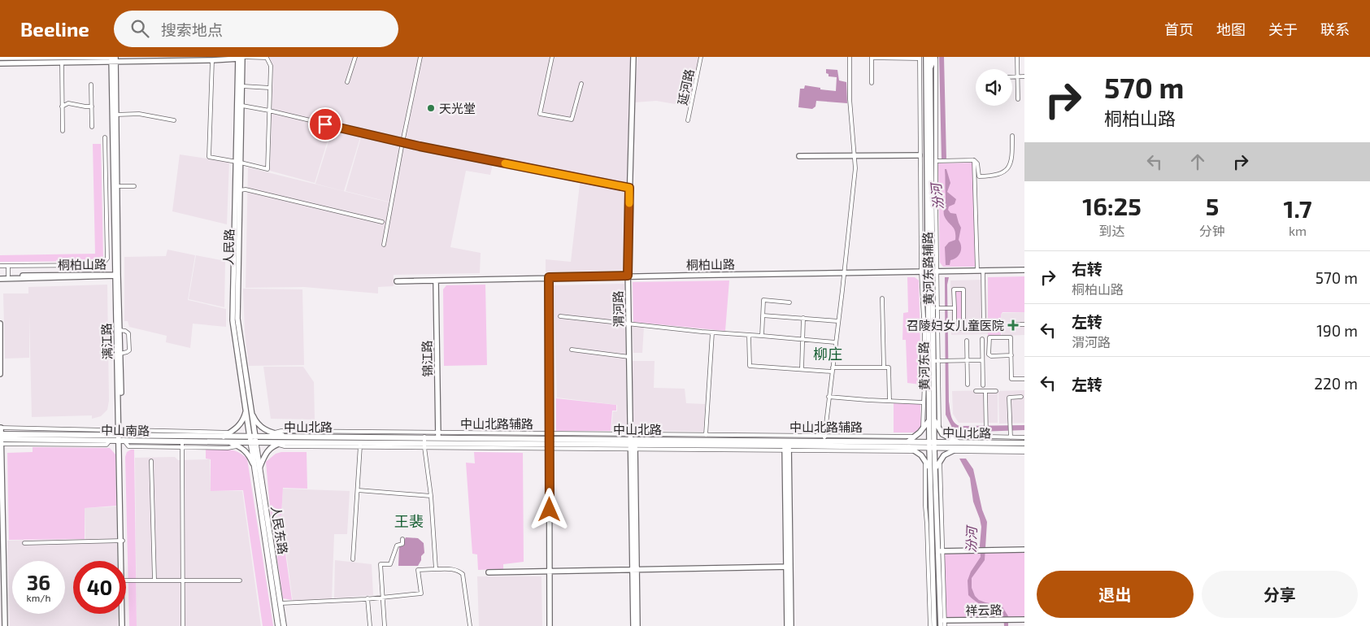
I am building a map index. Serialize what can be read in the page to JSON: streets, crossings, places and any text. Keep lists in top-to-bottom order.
{
  "streets": {
    "main road": ["中山北路", "中山南路", "人民东路"],
    "street": [
      "延河路",
      "人民路",
      "桐柏山路",
      "黄河东路辅路",
      "渭河路",
      "漓江路",
      "锦江路",
      "黄河东路",
      "中山北路辅路",
      "祥云路"
    ]
  },
  "crossings": [
    ["人民路", "中山北路"],
    ["人民路", "中山南路"],
    ["人民路", "人民东路"],
    ["桐柏山路", "黄河东路辅路"],
    ["桐柏山路", "渭河路"],
    ["桐柏山路", "漓江路"],
    ["桐柏山路", "锦江路"],
    ["桐柏山路", "黄河东路"],
    ["黄河东路辅路", "黄河东路"],
    ["渭河路", "中山北路辅路"],
    ["渭河路", "中山北路"],
    ["漓江路", "中山南路"],
    ["锦江路", "中山北路辅路"],
    ["锦江路", "中山北路"],
    ["黄河东路", "中山北路"],
    ["中山北路辅路", "中山北路"],
    ["中山北路", "中山南路"],
    ["中山北路", "人民东路"],
    ["中山南路", "人民东路"]
  ],
  "districts": ["柳庄", "王裴"],
  "water": ["汾河"],
  "places": {
    "other": ["天光堂"],
    "health": ["召陵妇女儿童医院"]
  },
  "page": {
    "header": "Beeline",
    "search": "搜索地点",
    "nav": [
      "首页",
      "地图",
      "关于",
      "联系"
    ],
    "turn": ["570 m", "桐柏山路"],
    "eta": [
      "16:25",
      "到达",
      "5",
      "分钟",
      "1.7",
      "km"
    ],
    "list": [
      {
        "name": "右转",
        "note": "桐柏山路",
        "value": "570 m"
      },
      {
        "name": "左转",
        "note": "渭河路",
        "value": "190 m"
      },
      {
        "name": "左转",
        "value": "220 m"
      }
    ],
    "speed": "36 km/h",
    "limit": "40",
    "buttons": ["退出", "分享"]
  }
}
